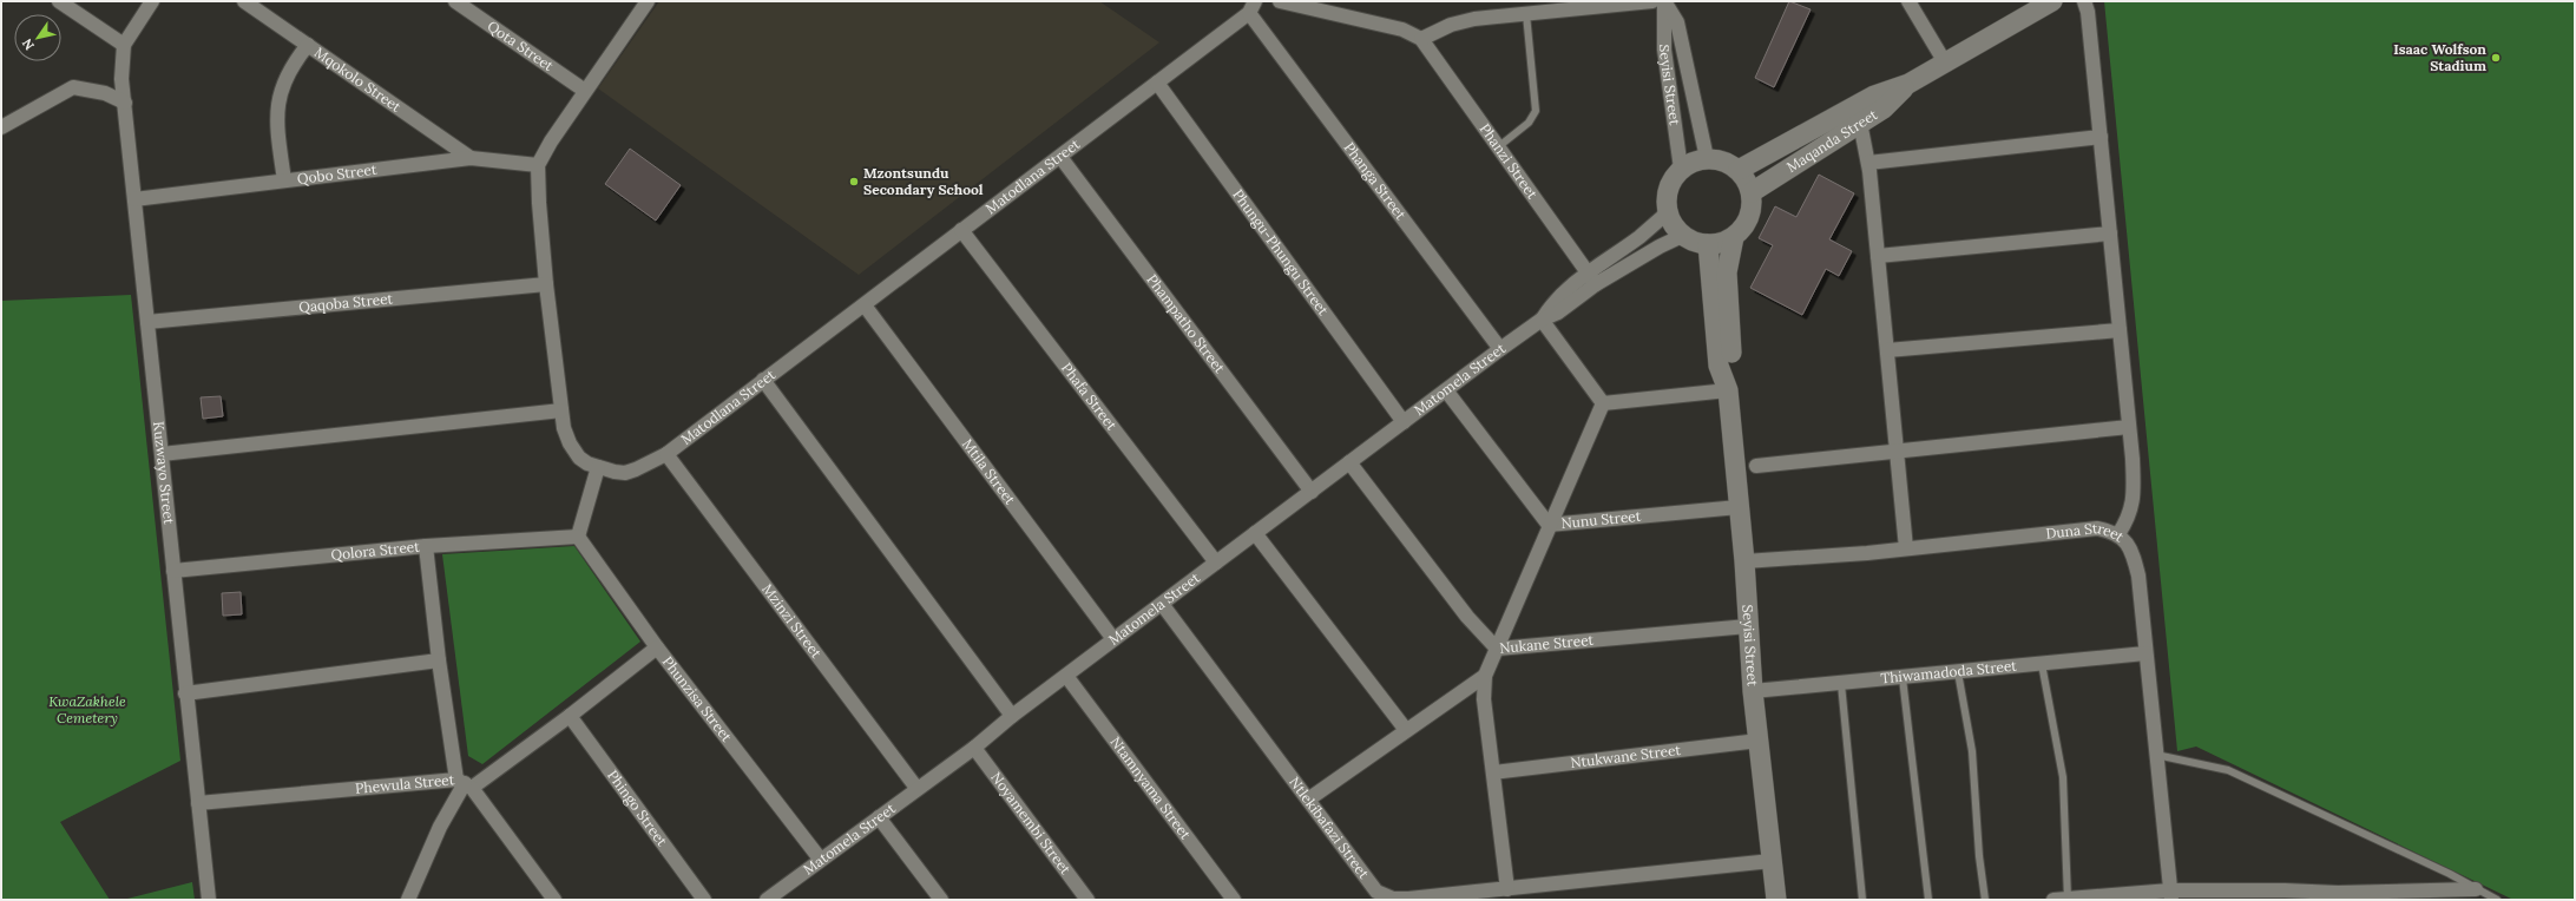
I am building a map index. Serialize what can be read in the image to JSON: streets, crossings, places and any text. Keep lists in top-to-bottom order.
{
  "streets": {
    "street": [
      "Qota Street",
      "Mqokolo Street",
      "Seyisi Street",
      "Maqanda Street",
      "Phanzi Street",
      "Qobo Street",
      "Matodlana Street",
      "Phanga Street",
      "Phungu-Phungu Street",
      "Qaqoba Street",
      "Phampatho Street",
      "Matomela Street",
      "Phafa Street",
      "Mtila Street",
      "Kuzwayo Street",
      "Nunu Street",
      "Duna Street",
      "Qolora Street",
      "Mzinzi Street",
      "Nukane Street",
      "Thiwamadoda Street",
      "Phunzisa Street",
      "Ntukwane Street",
      "Phewula Street",
      "Ntamnyama Street",
      "Phingo Street",
      "Noyamembi Street",
      "Ntlekibafazi Street"
    ]
  },
  "crossings": [
    ["Mqokolo Street", "Qobo Street"],
    ["Seyisi Street", "Maqanda Street"],
    ["Seyisi Street", "Matomela Street"],
    ["Seyisi Street", "Nunu Street"],
    ["Seyisi Street", "Duna Street"],
    ["Seyisi Street", "Nukane Street"],
    ["Seyisi Street", "Thiwamadoda Street"],
    ["Seyisi Street", "Ntukwane Street"],
    ["Seyisi Street", "Ntlekibafazi Street"],
    ["Maqanda Street", "Matomela Street"],
    ["Phanzi Street", "Matomela Street"],
    ["Qobo Street", "Matodlana Street"],
    ["Qobo Street", "Kuzwayo Street"],
    ["Matodlana Street", "Phanga Street"],
    ["Matodlana Street", "Phungu-Phungu Street"],
    ["Matodlana Street", "Qaqoba Street"],
    ["Matodlana Street", "Phampatho Street"],
    ["Matodlana Street", "Phafa Street"],
    ["Matodlana Street", "Mtila Street"],
    ["Matodlana Street", "Mzinzi Street"],
    ["Phanga Street", "Matomela Street"],
    ["Phungu-Phungu Street", "Matomela Street"],
    ["Qaqoba Street", "Kuzwayo Street"],
    ["Phampatho Street", "Matomela Street"],
    ["Matomela Street", "Phafa Street"],
    ["Matomela Street", "Mtila Street"],
    ["Matomela Street", "Nunu Street"],
    ["Matomela Street", "Mzinzi Street"],
    ["Matomela Street", "Nukane Street"],
    ["Matomela Street", "Phunzisa Street"],
    ["Matomela Street", "Ntamnyama Street"],
    ["Matomela Street", "Noyamembi Street"],
    ["Matomela Street", "Ntlekibafazi Street"],
    ["Kuzwayo Street", "Qolora Street"],
    ["Kuzwayo Street", "Phewula Street"],
    ["Duna Street", "Thiwamadoda Street"],
    ["Qolora Street", "Phunzisa Street"]
  ],
  "parks": ["KwaZakhele Cemetery"],
  "places": ["Isaac Wolfson Stadium", "Mzontsundu Secondary School"],
  "north": "bottom left"
}
